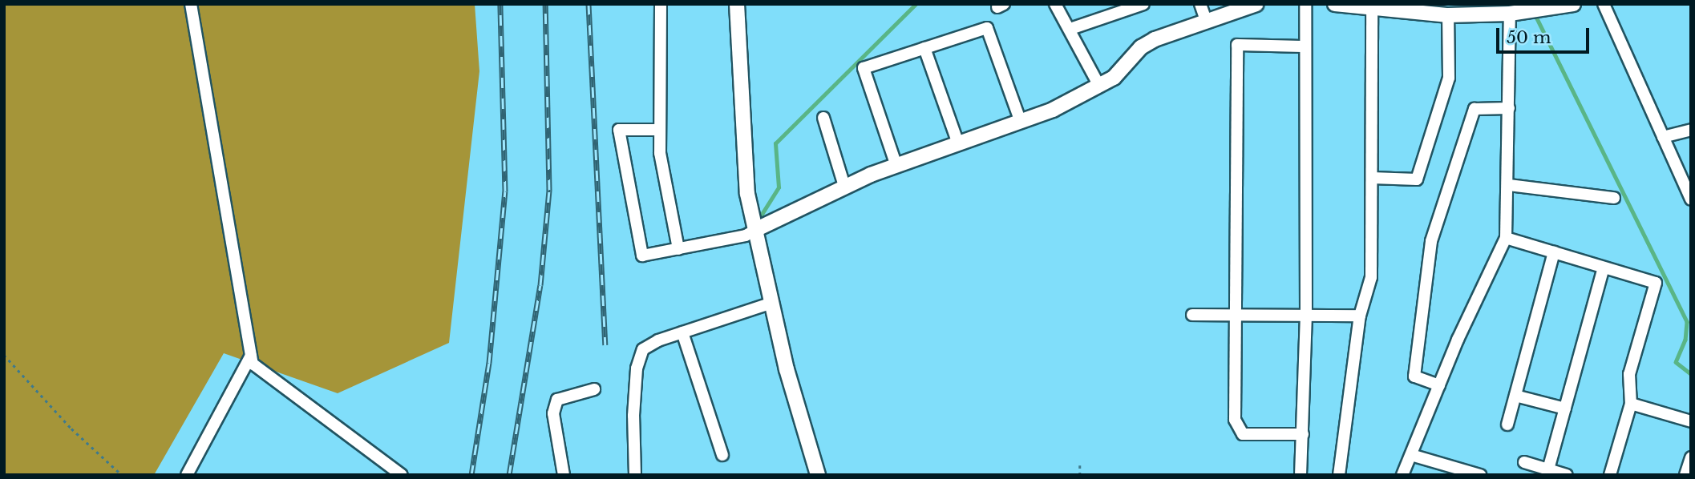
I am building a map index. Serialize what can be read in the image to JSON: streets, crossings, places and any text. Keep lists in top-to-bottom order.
{
  "scale_bar": "50 m"
}
